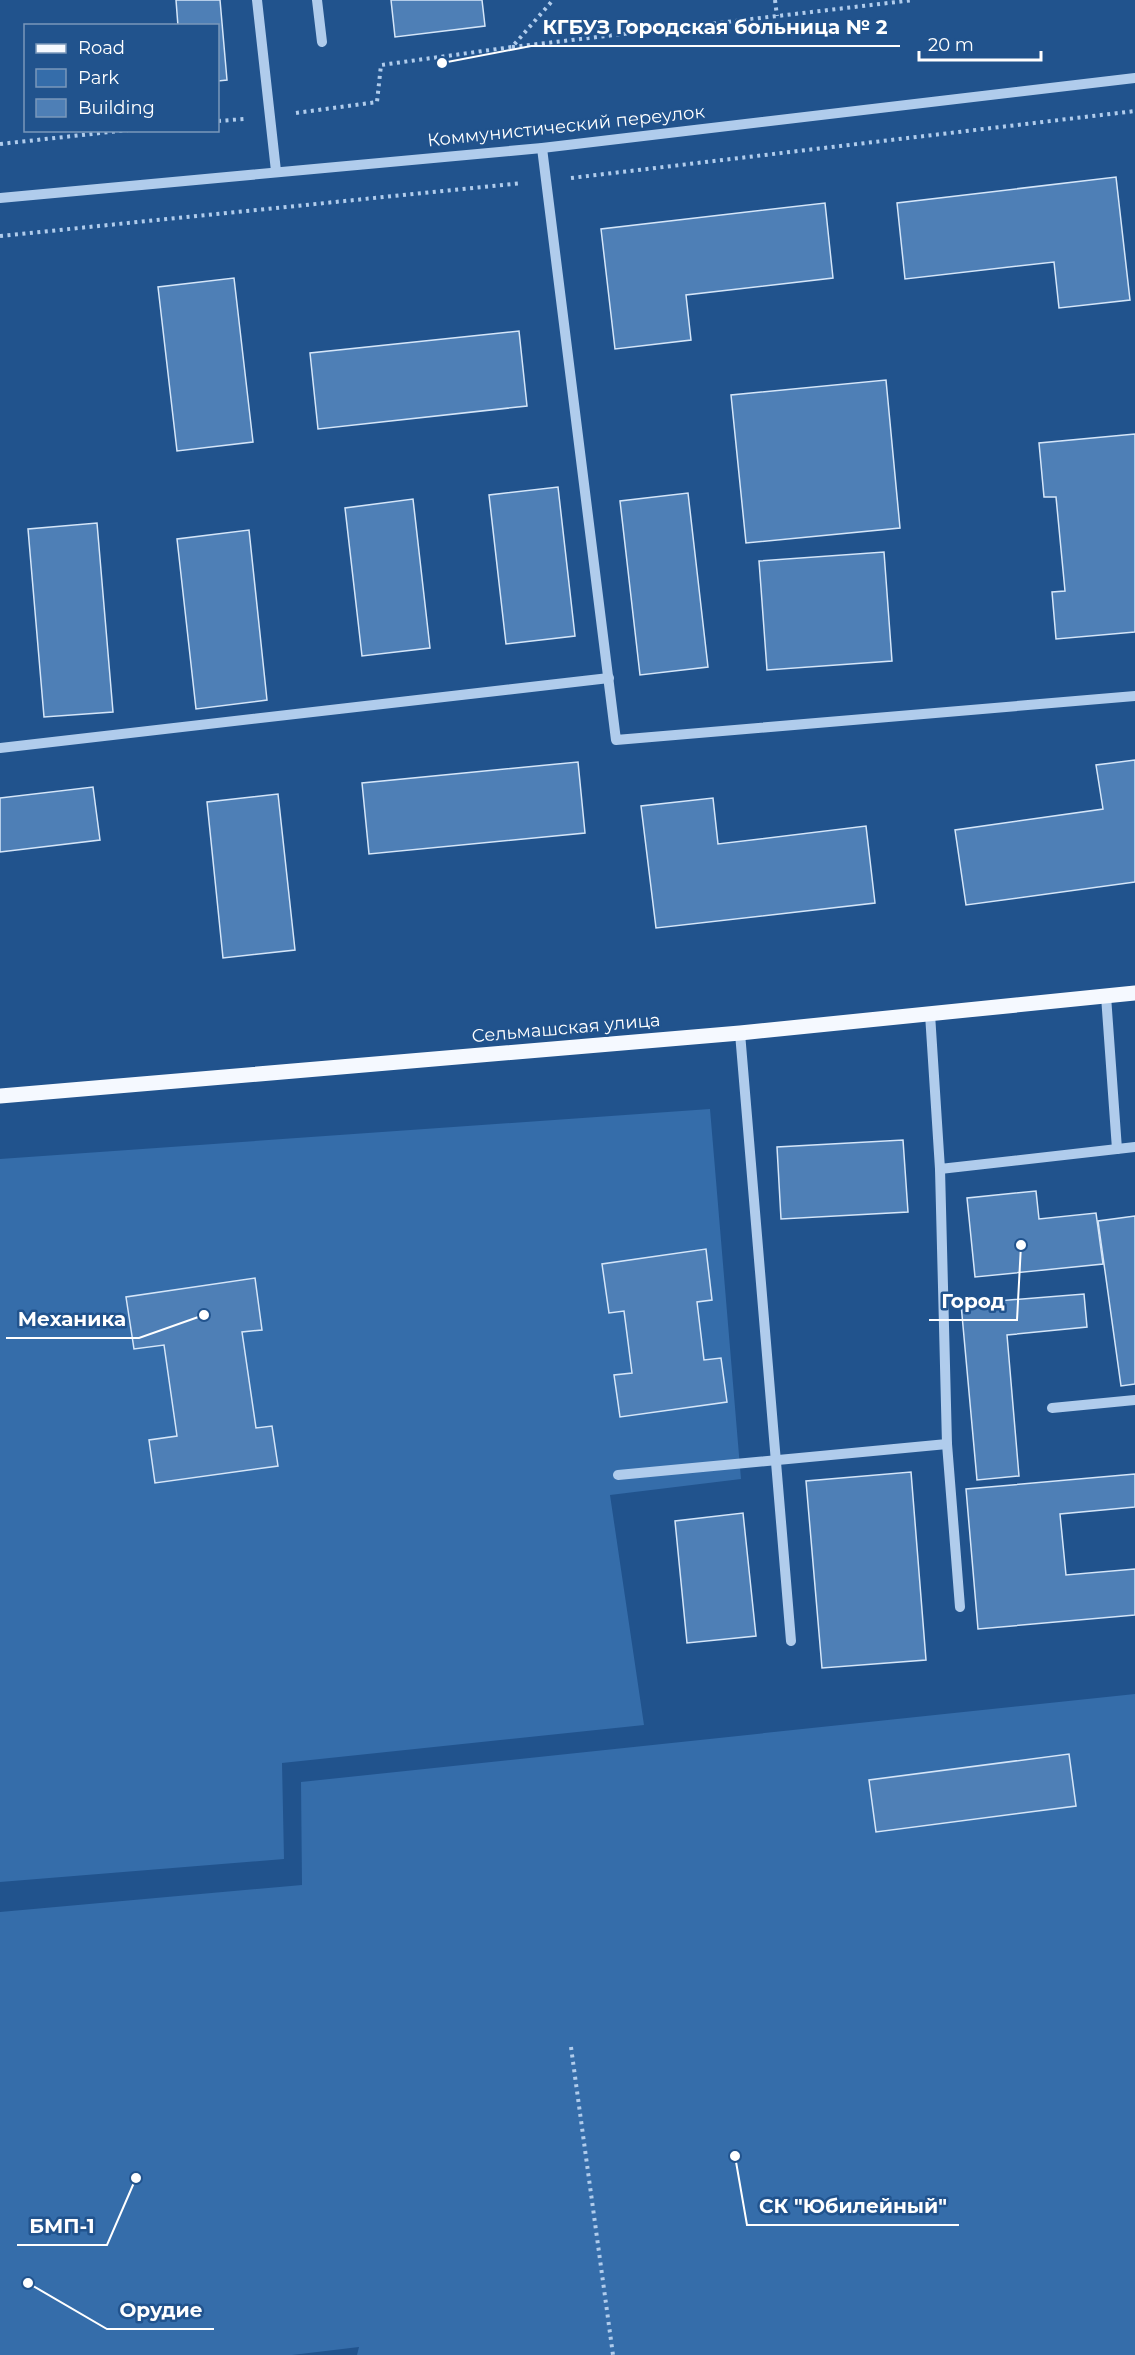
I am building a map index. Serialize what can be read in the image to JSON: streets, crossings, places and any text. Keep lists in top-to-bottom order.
{
  "streets": {
    "main road": ["Сельмашская улица"],
    "street": ["Коммунистический переулок"]
  },
  "places": [
    "КГБУЗ Городская больница № 2",
    "Город",
    "Механика",
    "СК \"Юбилейный\"",
    "БМП-1",
    "Орудие"
  ],
  "legend": ["Road", "Park", "Building"],
  "scale_bar": "20 m"
}
